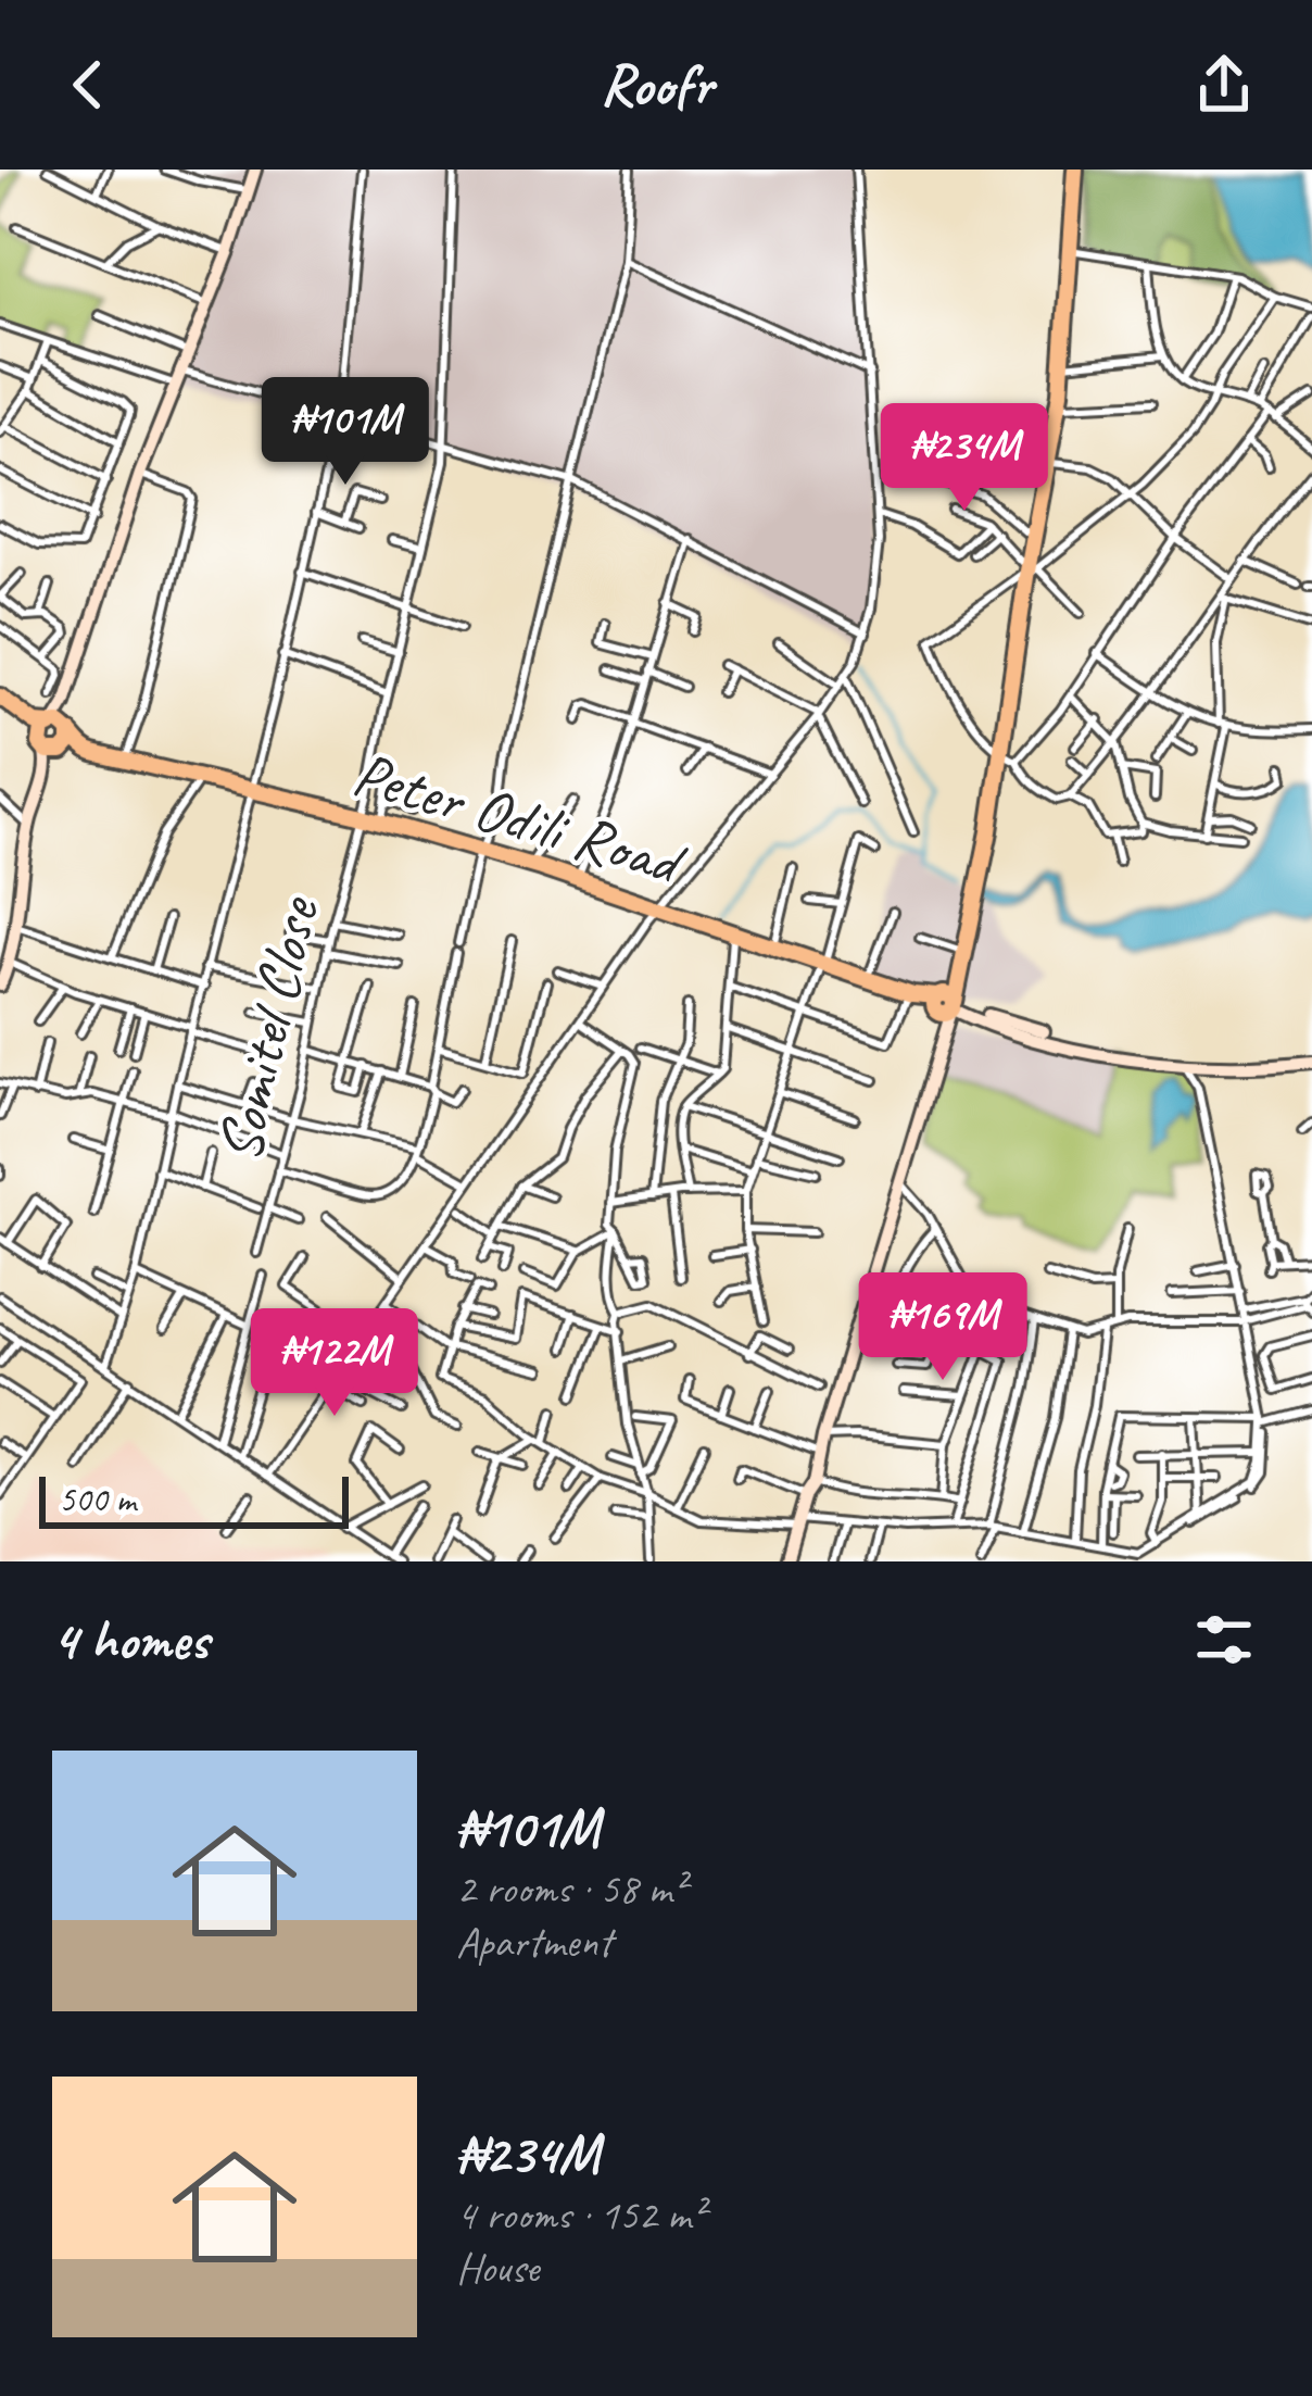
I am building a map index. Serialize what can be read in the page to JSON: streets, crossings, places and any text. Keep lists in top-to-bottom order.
{
  "streets": {
    "main road": ["Peter Odili Road"],
    "street": ["Somitel Close"]
  },
  "crossings": [
    ["Peter Odili Road", "Somitel Close"]
  ],
  "scale_bar": "500 m",
  "page": {
    "header": "Roofr",
    "price": [
      "₦101M",
      "₦234M",
      "₦169M",
      "₦122M"
    ],
    "scale": "500 m",
    "heading": "4 homes",
    "list": [
      {
        "name": "₦101M",
        "note": "2 rooms · 58 m² · Apartment"
      },
      {
        "name": "₦234M",
        "note": "4 rooms · 152 m² · House"
      }
    ]
  }
}
